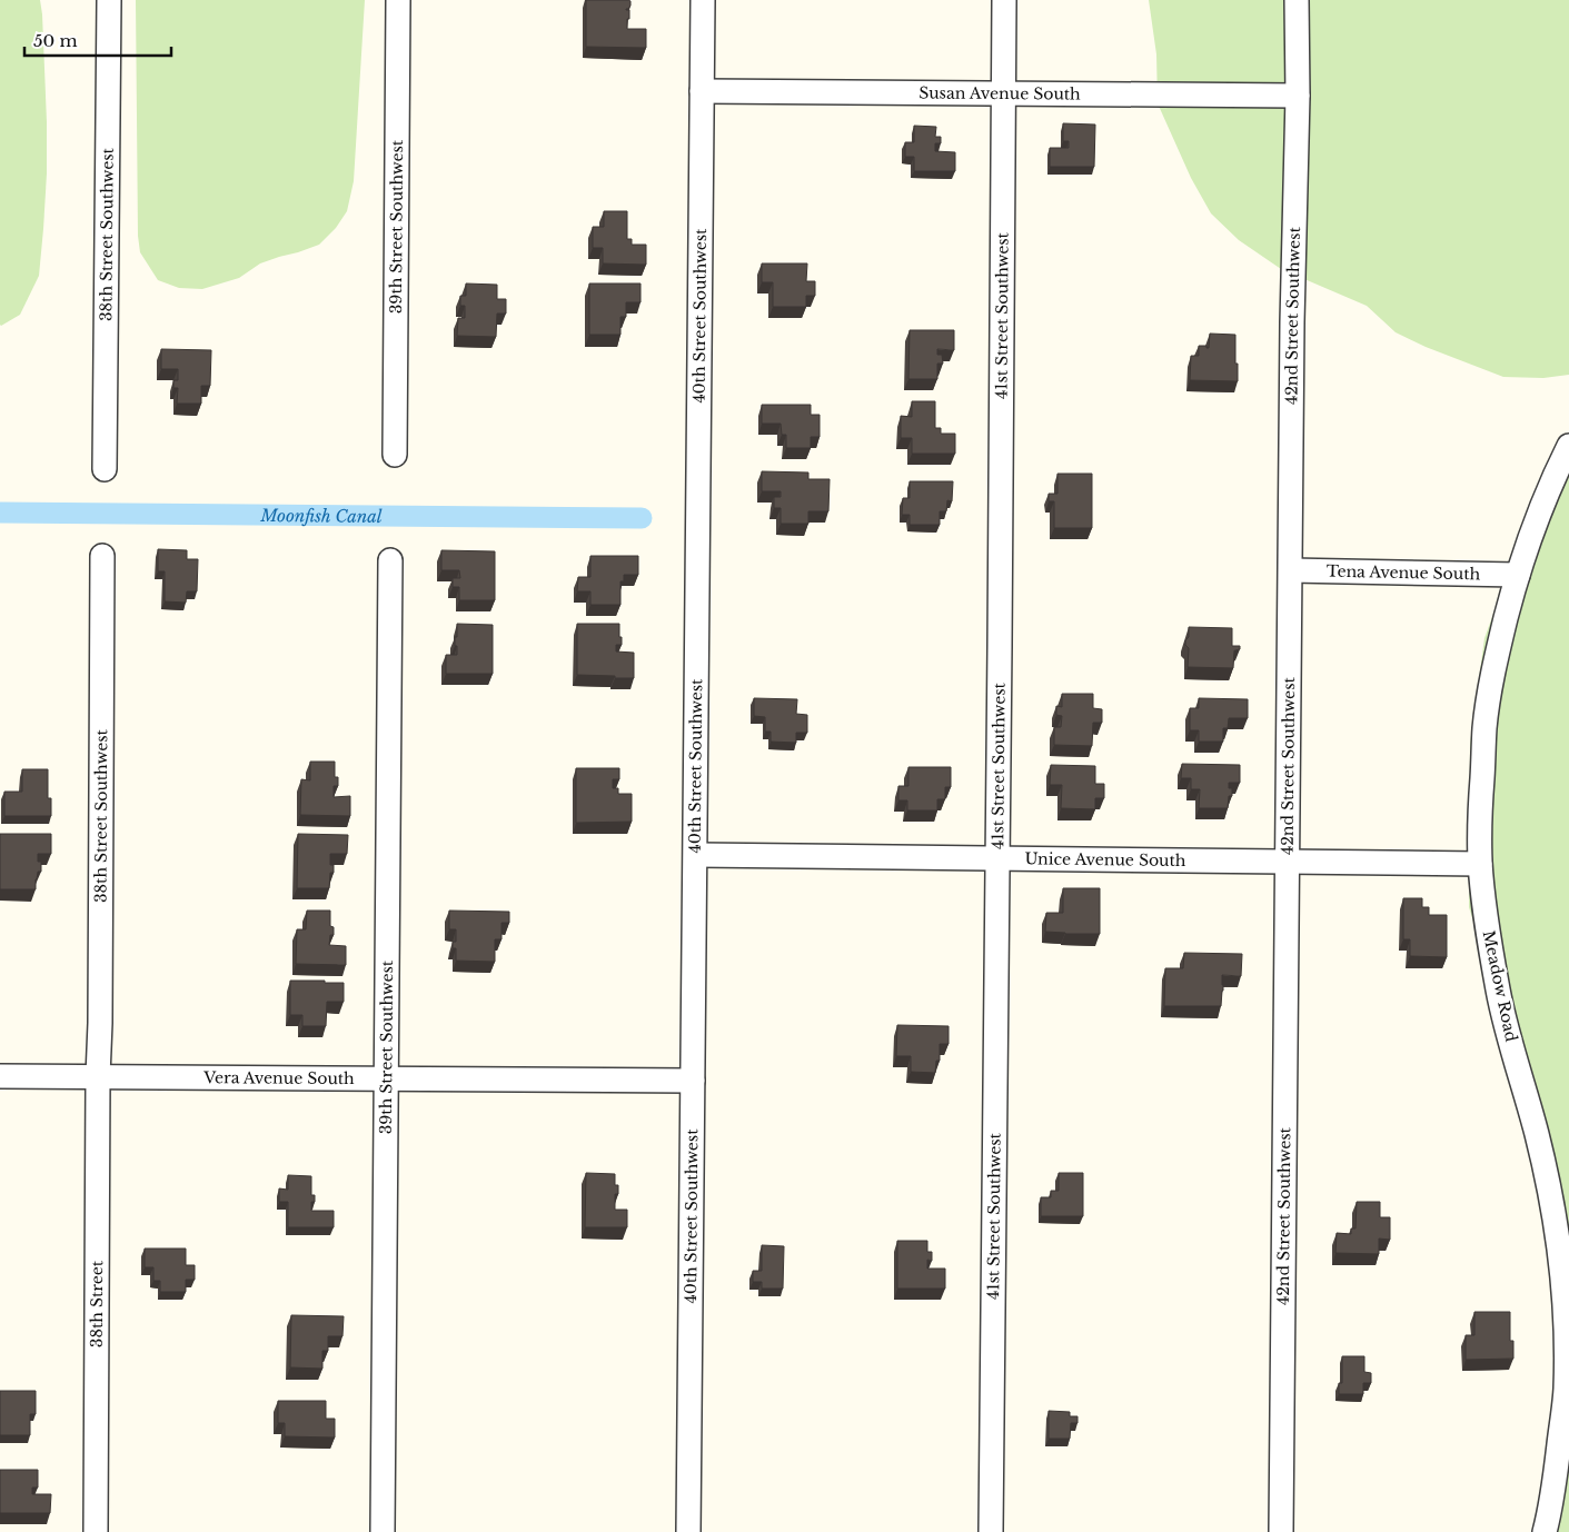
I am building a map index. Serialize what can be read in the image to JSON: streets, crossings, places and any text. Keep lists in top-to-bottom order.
{
  "streets": {
    "street": [
      "Susan Avenue South",
      "39th Street Southwest",
      "38th Street Southwest",
      "40th Street Southwest",
      "41st Street Southwest",
      "42nd Street Southwest",
      "Tena Avenue South",
      "Unice Avenue South",
      "Meadow Road",
      "Vera Avenue South",
      "38th Street"
    ]
  },
  "crossings": [
    ["Susan Avenue South", "40th Street Southwest"],
    ["Susan Avenue South", "41st Street Southwest"],
    ["Susan Avenue South", "42nd Street Southwest"],
    ["39th Street Southwest", "Vera Avenue South"],
    ["38th Street Southwest", "Vera Avenue South"],
    ["38th Street Southwest", "38th Street"],
    ["40th Street Southwest", "Unice Avenue South"],
    ["40th Street Southwest", "Vera Avenue South"],
    ["41st Street Southwest", "Unice Avenue South"],
    ["42nd Street Southwest", "Tena Avenue South"],
    ["42nd Street Southwest", "Unice Avenue South"],
    ["Tena Avenue South", "Meadow Road"],
    ["Unice Avenue South", "Meadow Road"],
    ["Vera Avenue South", "38th Street"]
  ],
  "water": ["Moonfish Canal"],
  "scale_bar": "50 m"
}
